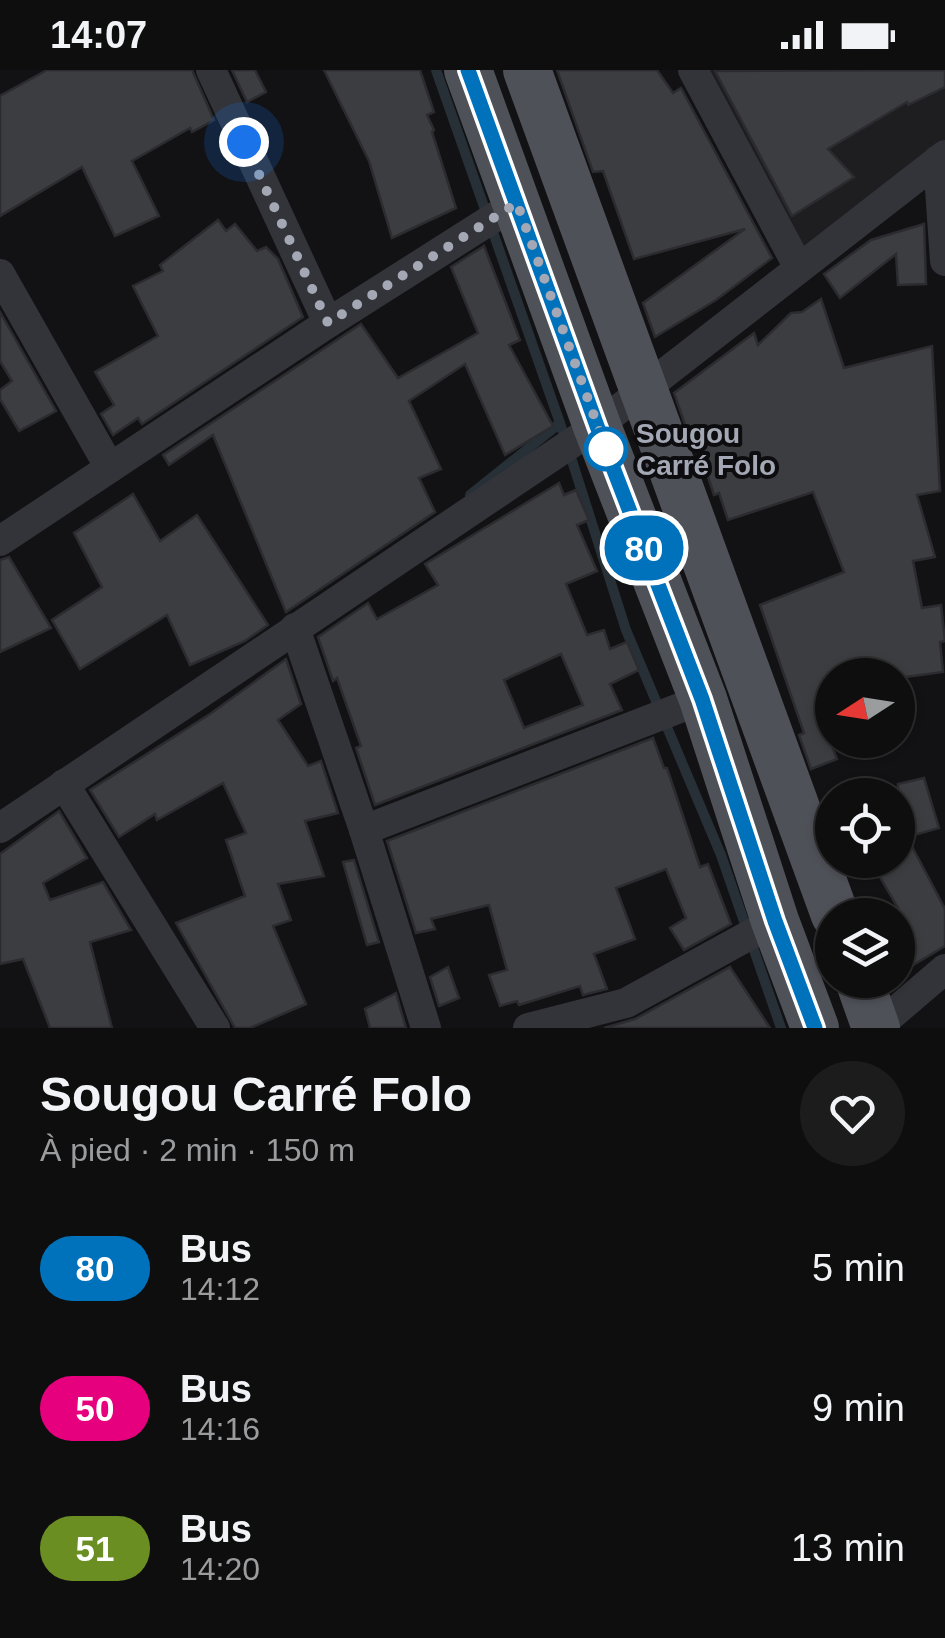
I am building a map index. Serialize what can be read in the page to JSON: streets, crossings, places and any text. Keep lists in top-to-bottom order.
{
  "places": ["Sougou Carré Folo"],
  "lines": ["bus line 80"],
  "north": "left",
  "page": {
    "status": "14:07",
    "on_map": "80",
    "heading": ["Sougou Carré Folo", "À pied · 2 min · 150 m"],
    "list": [
      {
        "mark": "80",
        "name": "Bus",
        "note": "14:12",
        "value": "5 min"
      },
      {
        "mark": "50",
        "name": "Bus",
        "note": "14:16",
        "value": "9 min"
      },
      {
        "mark": "51",
        "name": "Bus",
        "note": "14:20",
        "value": "13 min"
      }
    ]
  }
}
